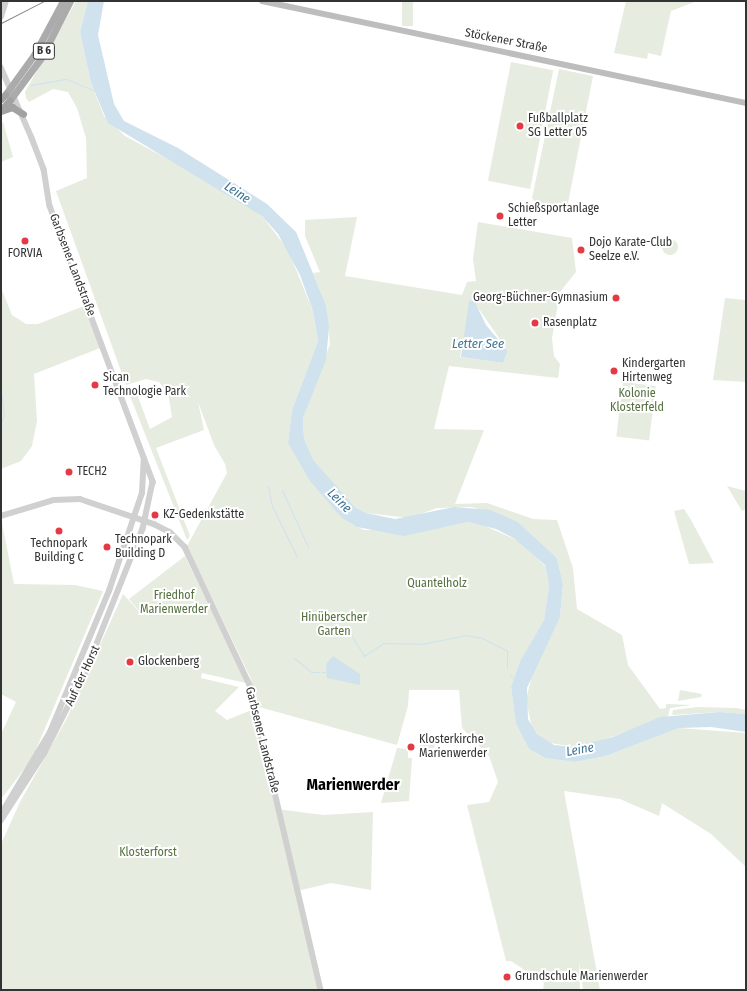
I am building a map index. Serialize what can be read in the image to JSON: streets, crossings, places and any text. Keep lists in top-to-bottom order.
{
  "streets": {
    "highway": ["B 6"],
    "main road": ["Stöckener Straße"],
    "street": ["Garbsener Landstraße", "Auf der Horst"]
  },
  "crossings": [
    ["B 6", "Garbsener Landstraße"],
    ["Garbsener Landstraße", "Auf der Horst"]
  ],
  "districts": ["Marienwerder"],
  "water": ["Leine", "Letter See"],
  "parks": [
    "Kolonie Klosterfeld",
    "Quantelholz",
    "Friedhof Marienwerder",
    "Hinüberscher Garten",
    "Klosterforst"
  ],
  "places": [
    "Fußballplatz SG Letter 05",
    "Schießsportanlage Letter",
    "FORVIA",
    "Dojo Karate-Club Seelze e.V.",
    "Georg-Büchner-Gymnasium",
    "Rasenplatz",
    "Kindergarten Hirtenweg",
    "Sican Technologie Park",
    "TECH2",
    "KZ-Gedenkstätte",
    "Technopark Building C",
    "Technopark Building D",
    "Glockenberg",
    "Klosterkirche Marienwerder",
    "Grundschule Marienwerder"
  ]
}
